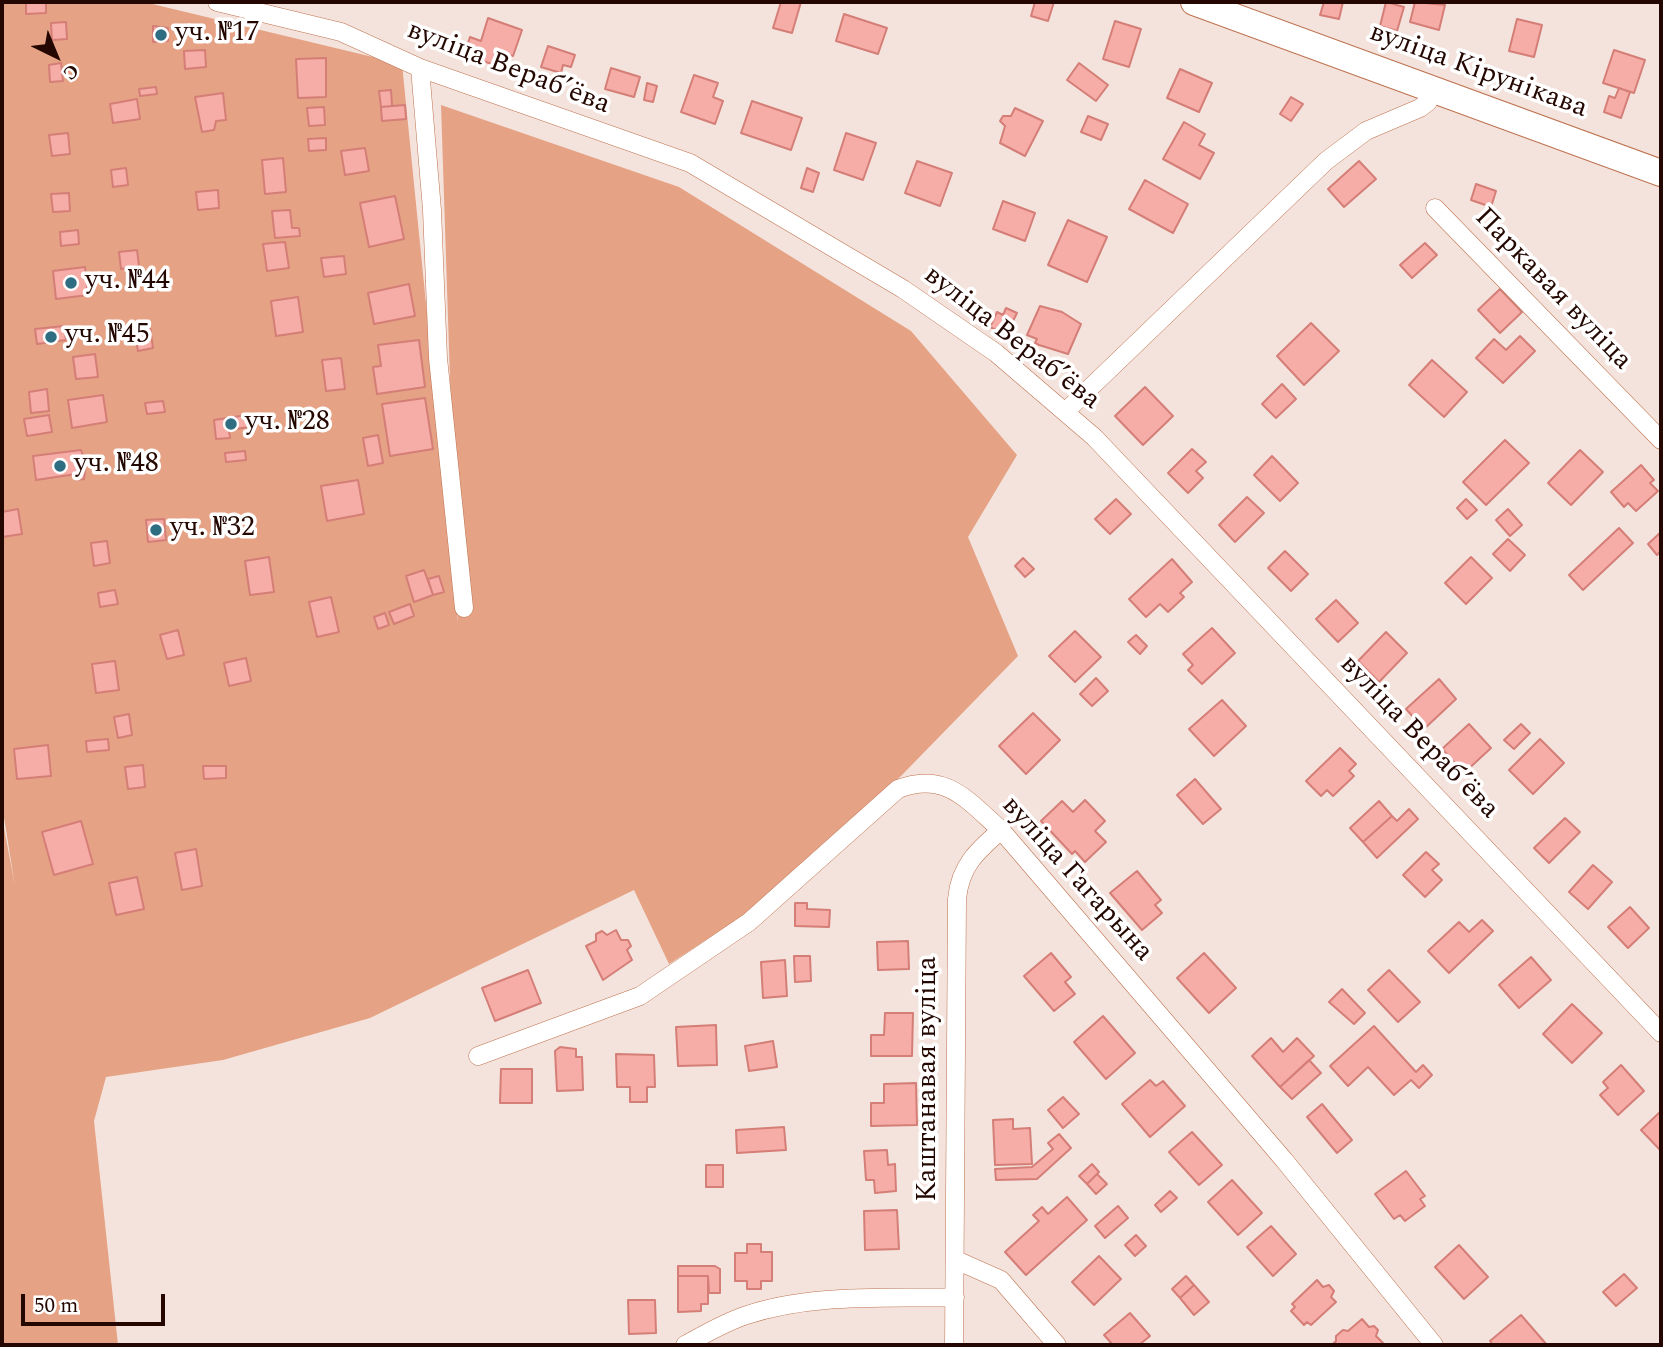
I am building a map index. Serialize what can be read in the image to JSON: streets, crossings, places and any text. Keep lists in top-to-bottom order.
{
  "streets": {
    "street": [
      "вуліца Верабʼёва",
      "вуліца Кірунікава",
      "Паркавая вуліца",
      "вуліца Гагарына",
      "Каштанавая вуліца"
    ]
  },
  "crossings": [
    ["вуліца Гагарына", "Каштанавая вуліца"]
  ],
  "places": [
    "уч. №17",
    "уч. №44",
    "уч. №45",
    "уч. №28",
    "уч. №48",
    "уч. №32"
  ],
  "scale_bar": "50 m",
  "north": "bottom right"
}
